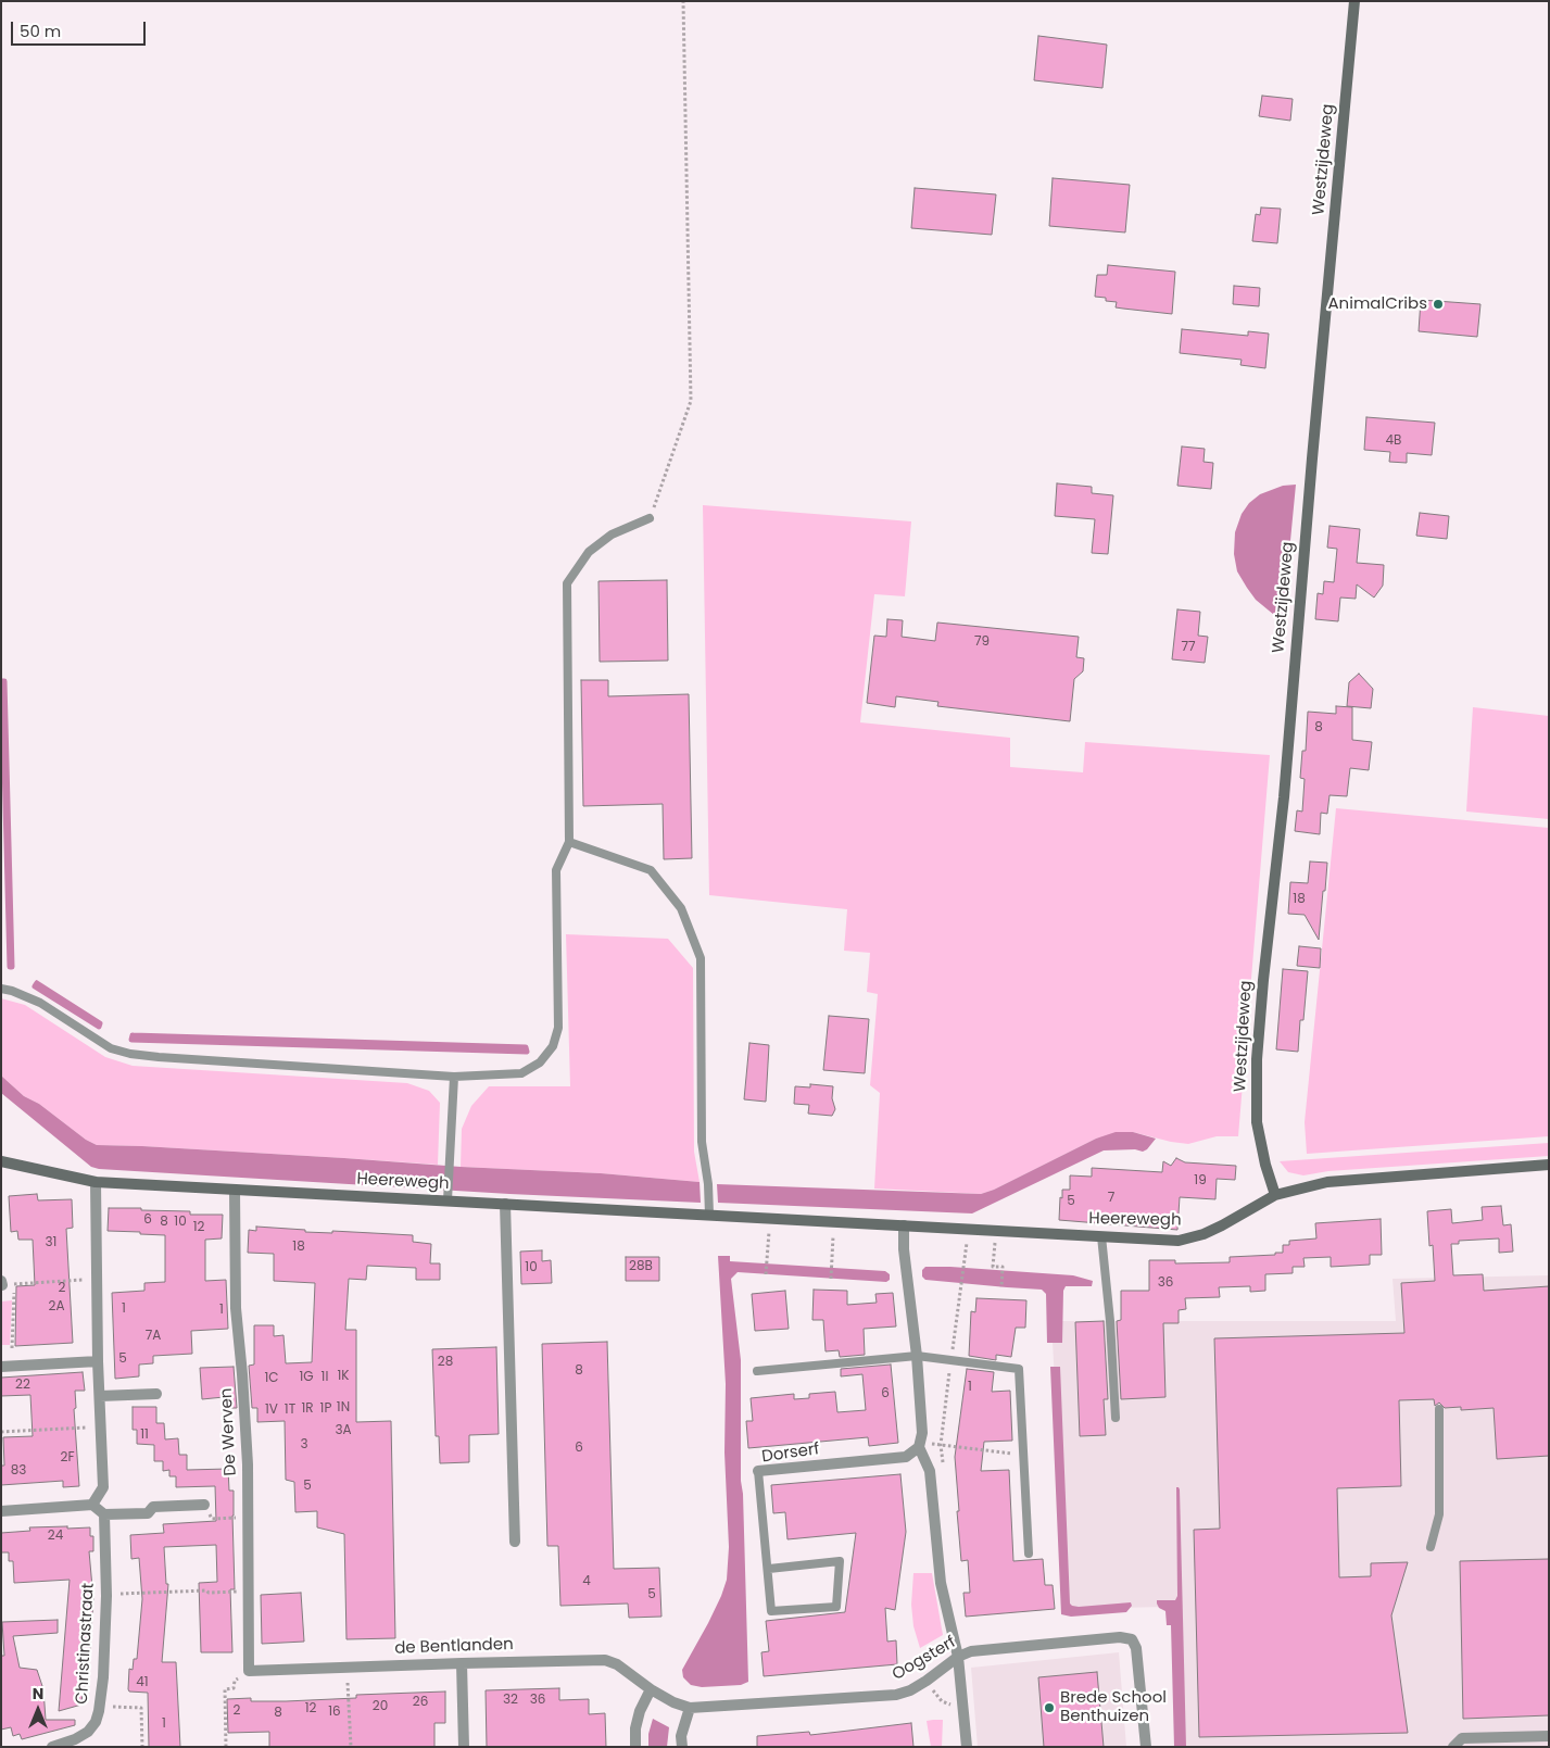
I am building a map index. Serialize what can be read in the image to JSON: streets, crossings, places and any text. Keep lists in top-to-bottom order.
{
  "streets": {
    "street": [
      "Westzijdeweg",
      "Heerewegh",
      "De Werven",
      "Dorserf",
      "Christinastraat",
      "de Bentlanden",
      "Oogsterf"
    ]
  },
  "crossings": [
    ["Westzijdeweg", "Heerewegh"],
    ["Heerewegh", "De Werven"],
    ["De Werven", "de Bentlanden"],
    ["de Bentlanden", "Oogsterf"]
  ],
  "places": ["AnimalCribs", "Brede School Benthuizen"],
  "house_numbers": [
    "4B",
    "79",
    "77",
    "8",
    "18",
    "19",
    "7",
    "5",
    "6",
    "8",
    "10",
    "12",
    "31",
    "18",
    "28B",
    "10",
    "36",
    "2",
    "2A",
    "1",
    "1",
    "7A",
    "5",
    "28",
    "8",
    "1K",
    "1G",
    "1I",
    "1C",
    "22",
    "1",
    "6",
    "1N",
    "1R",
    "1P",
    "1V",
    "1T",
    "3A",
    "11",
    "3",
    "6",
    "2F",
    "83",
    "5",
    "24",
    "4",
    "5",
    "41",
    "32",
    "36",
    "26",
    "20",
    "12",
    "2",
    "16",
    "8",
    "1"
  ],
  "scale_bar": "50 m",
  "north": "top"
}
